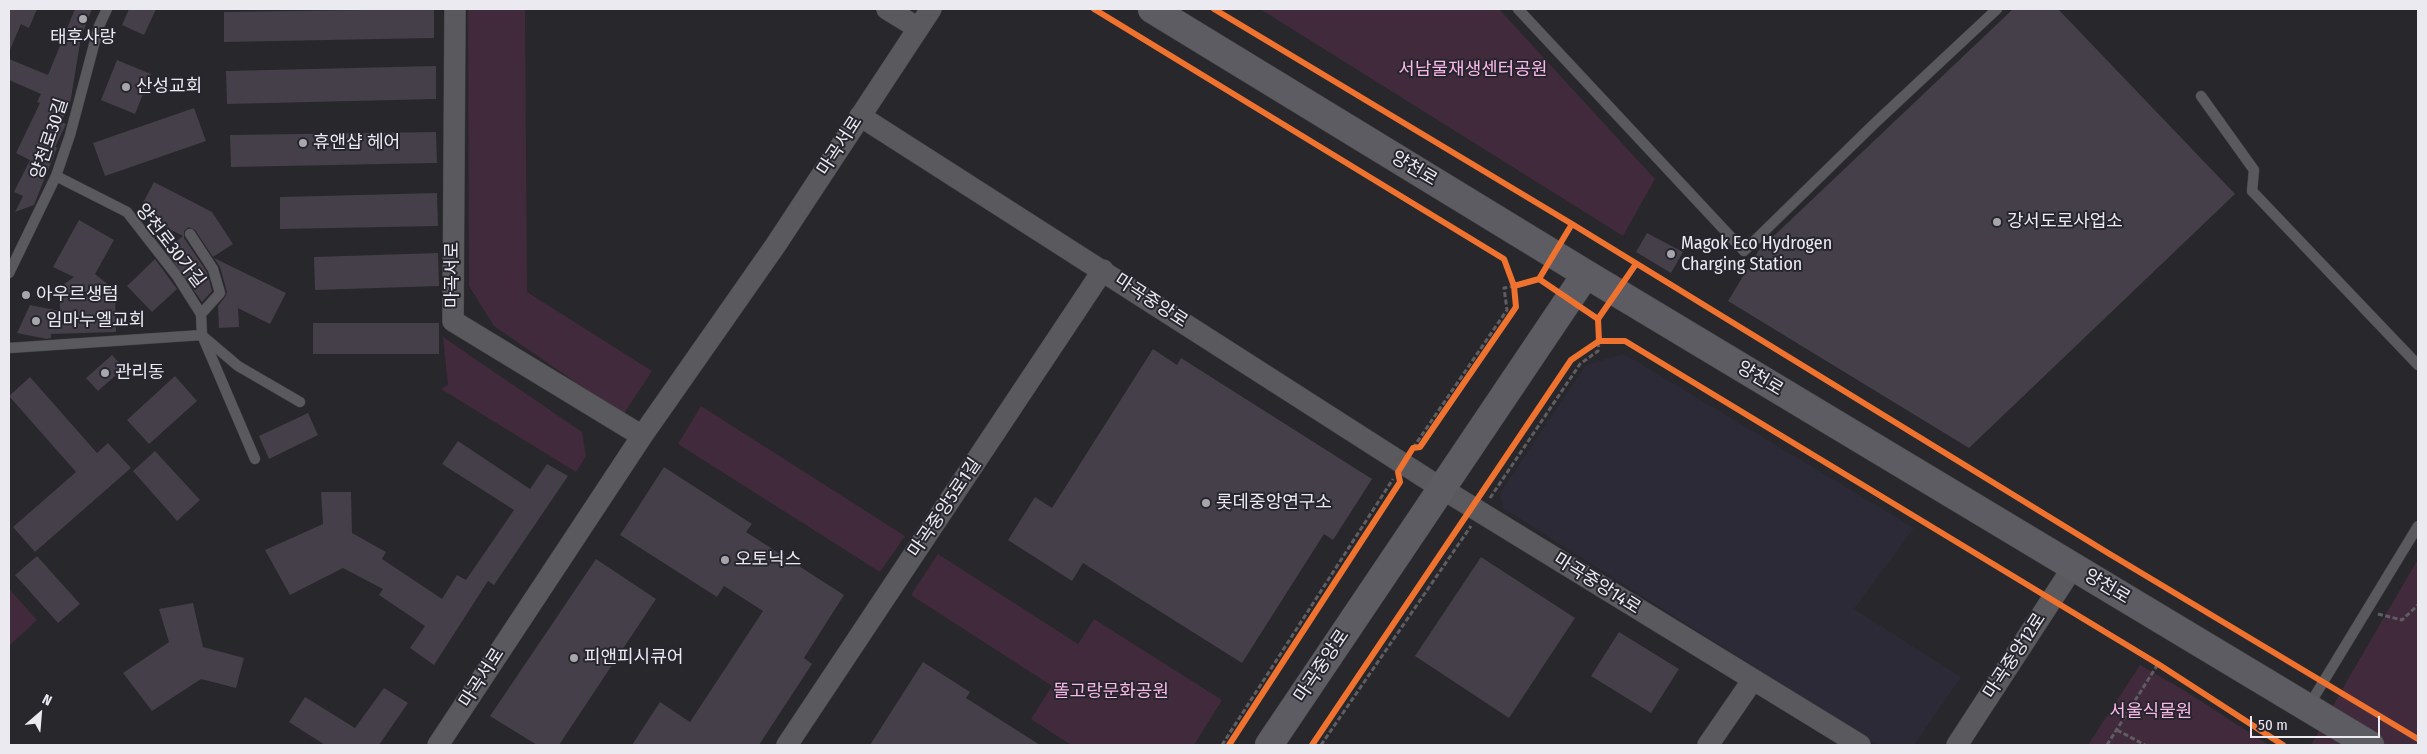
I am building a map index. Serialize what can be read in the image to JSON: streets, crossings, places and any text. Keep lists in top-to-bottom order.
{
  "streets": {
    "main road": ["양천로", "마곡중앙로"],
    "street": [
      "마곡서로",
      "마곡중앙5로1길",
      "마곡중앙14로",
      "마곡중앙12로"
    ],
    "lane": ["양천로30길", "양천로30가길"]
  },
  "crossings": [
    ["양천로30길", "양천로30가길"],
    ["마곡서로", "마곡중앙로"],
    ["양천로", "마곡중앙로"],
    ["양천로", "마곡중앙12로"],
    ["마곡중앙로", "마곡중앙5로1길"],
    ["마곡중앙로", "마곡중앙14로"]
  ],
  "parks": ["서남물재생센터공원", "똘고랑문화공원", "서울식물원"],
  "places": [
    "태후사랑",
    "산성교회",
    "휴앤샵 헤어",
    "강서도로사업소",
    "Magok Eco Hydrogen Charging Station",
    "아우르생텀",
    "임마누엘교회",
    "관리동",
    "롯데중앙연구소",
    "오토닉스",
    "피앤피시큐어"
  ],
  "scale_bar": "50 m",
  "north": "top right"
}
